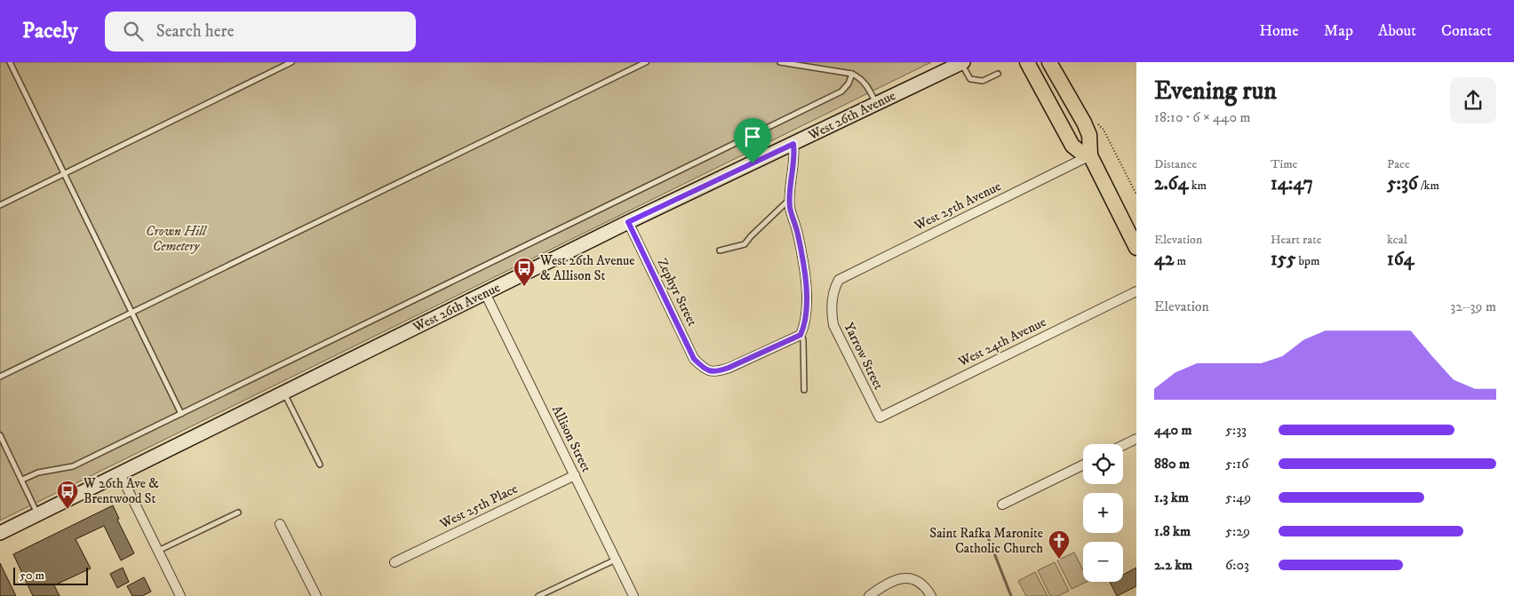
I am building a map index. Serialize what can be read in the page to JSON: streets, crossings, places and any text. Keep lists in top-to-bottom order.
{
  "streets": {
    "street": [
      "West 26th Avenue",
      "West 25th Avenue",
      "Zephyr Street",
      "West 24th Avenue",
      "Yarrow Street",
      "Allison Street",
      "West 25th Place"
    ]
  },
  "crossings": [
    ["West 26th Avenue", "Zephyr Street"],
    ["West 26th Avenue", "Allison Street"],
    ["West 25th Avenue", "Yarrow Street"],
    ["West 24th Avenue", "Yarrow Street"],
    ["Allison Street", "West 25th Place"]
  ],
  "parks": ["Crown Hill Cemetery"],
  "places": {
    "bus stop": ["West 26th Avenue & Allison St", "W 26th Ave & Brentwood St"],
    "church": ["Saint Rafka Maronite Catholic Church"]
  },
  "scale_bar": "50 m",
  "page": {
    "header": "Pacely",
    "search": "Search here",
    "nav": [
      "Home",
      "Map",
      "About",
      "Contact"
    ],
    "heading": ["Evening run", "18:10 · 6 × 440 m"],
    "stats": [
      ["Distance", "2.64 km"],
      ["Time", "14:47"],
      ["Pace", "5:36 /km"],
      ["Elevation", "42 m"],
      ["Heart rate", "155 bpm"],
      ["kcal", "164"]
    ],
    "chart": ["Elevation", "32–39 m"],
    "list": [
      {
        "name": "440 m",
        "note": "5:33"
      },
      {
        "name": "880 m",
        "note": "5:16"
      },
      {
        "name": "1.3 km",
        "note": "5:49"
      },
      {
        "name": "1.8 km",
        "note": "5:29"
      },
      {
        "name": "2.2 km",
        "note": "6:03"
      }
    ],
    "map_buttons": ["+", "−"],
    "scale": "50 m"
  }
}
